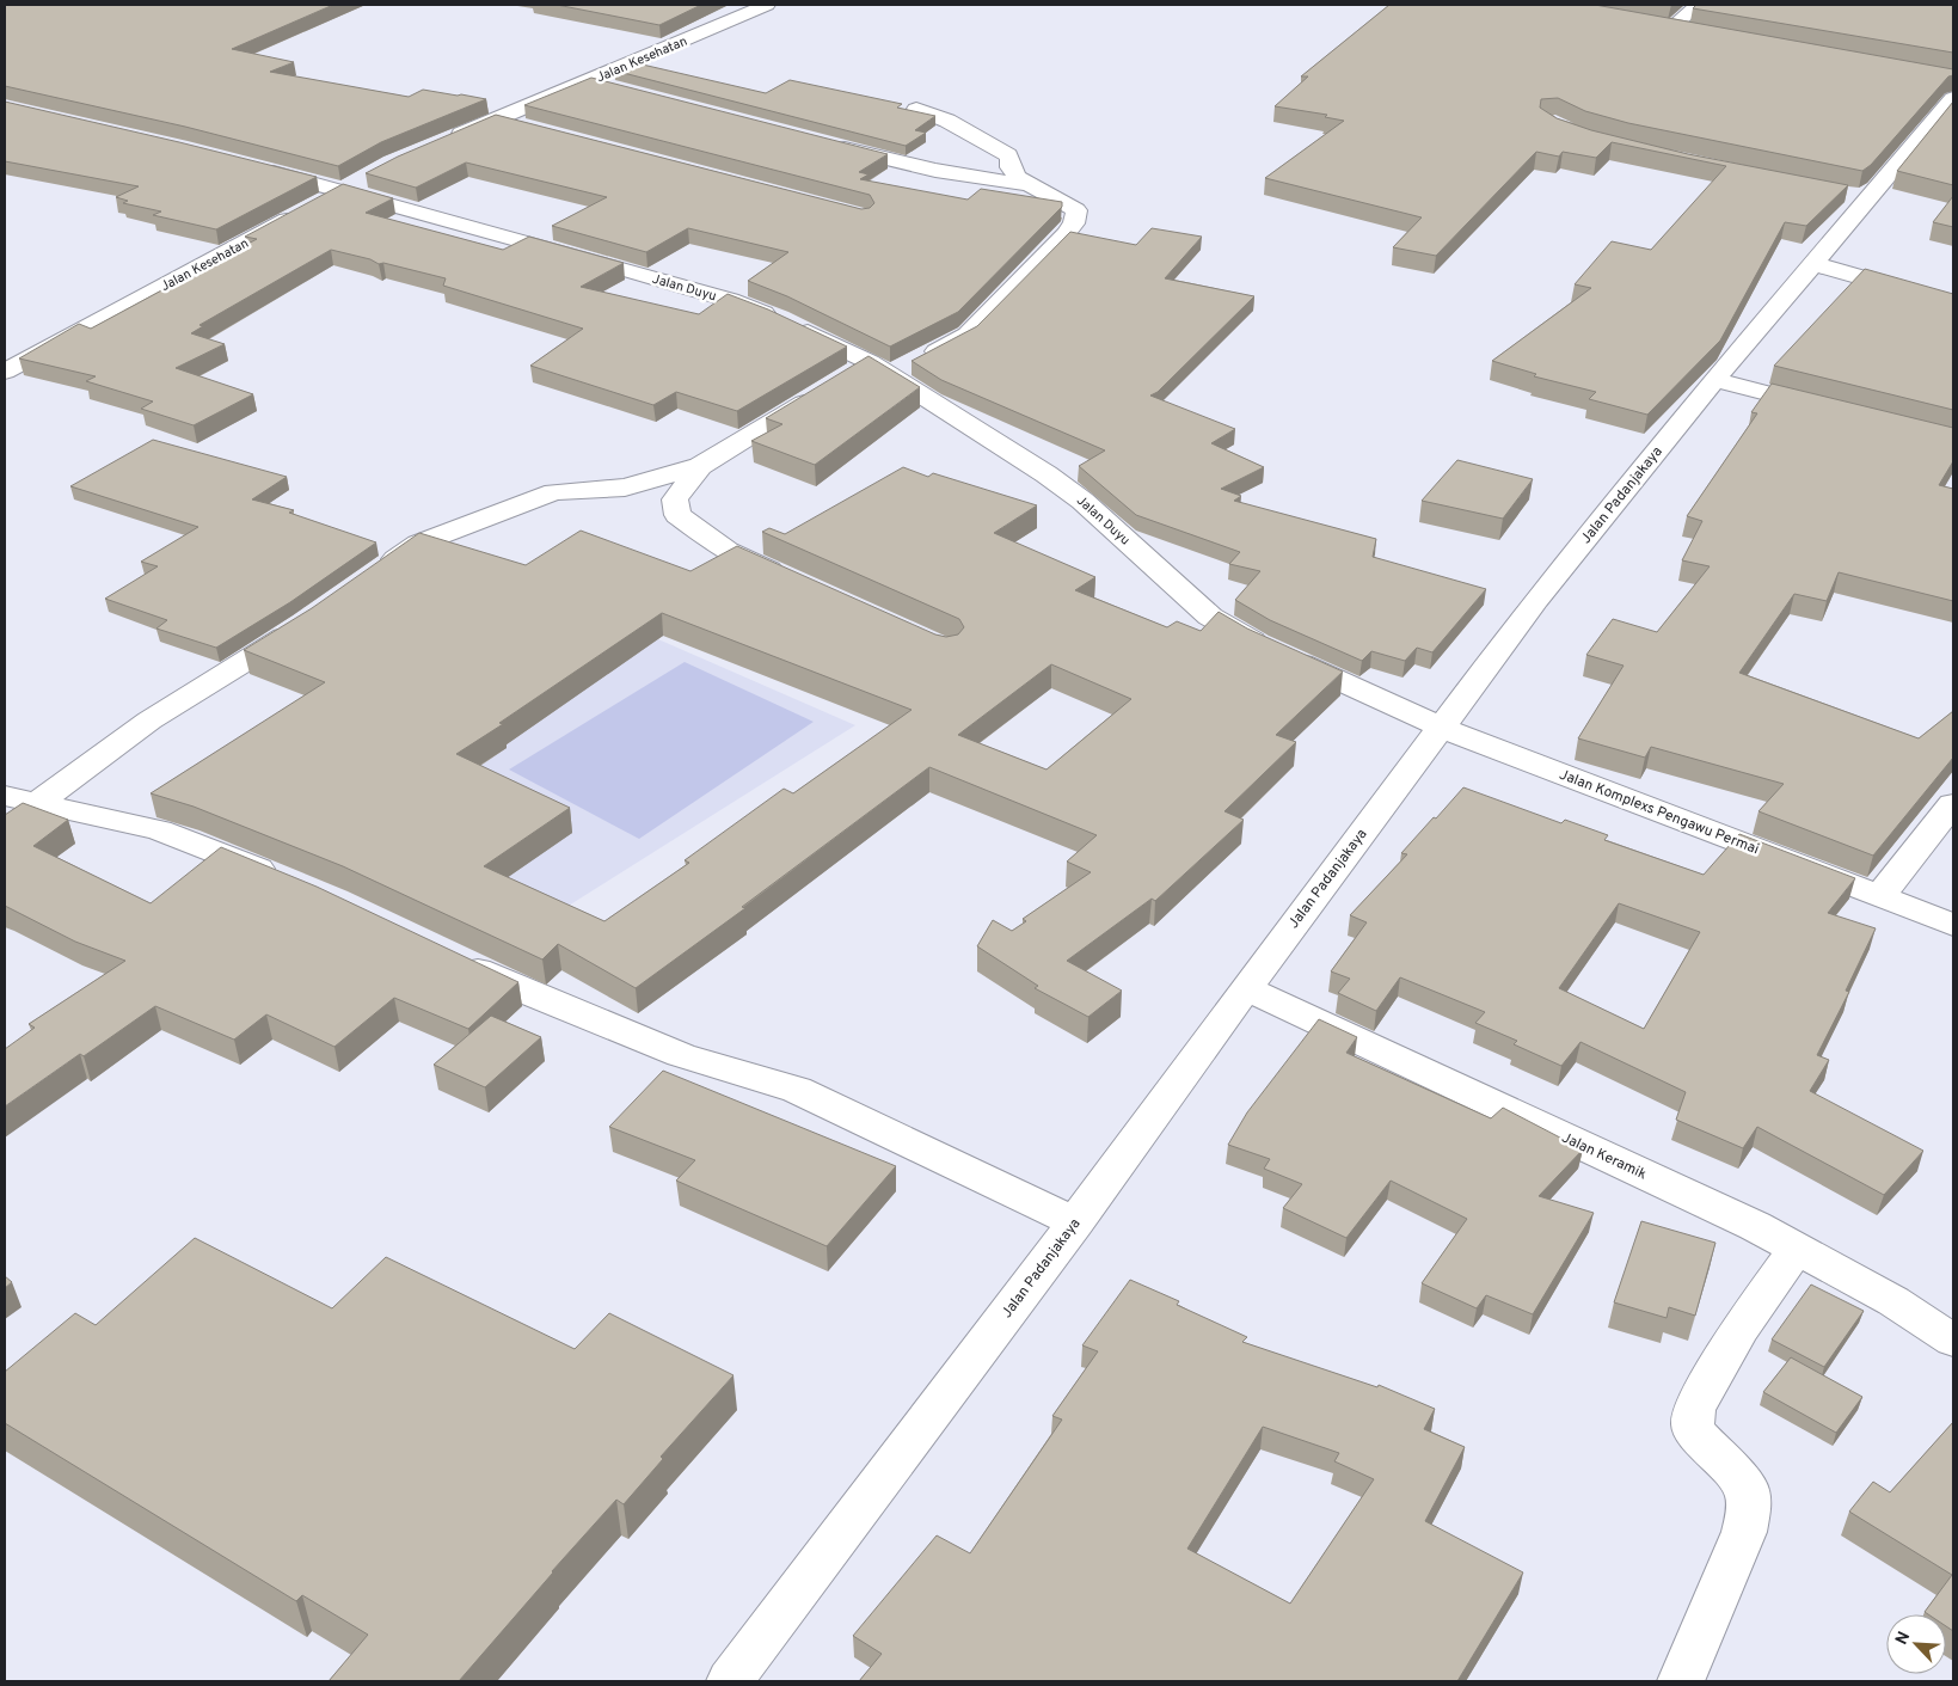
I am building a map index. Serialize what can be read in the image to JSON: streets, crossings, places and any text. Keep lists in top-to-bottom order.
{
  "streets": {
    "street": [
      "Jalan Kesehatan",
      "Jalan Duyu",
      "Jalan Padanjakaya",
      "Jalan Komplexs Pengawu Permai",
      "Jalan Keramik"
    ]
  },
  "crossings": [
    ["Jalan Kesehatan", "Jalan Duyu"],
    ["Jalan Duyu", "Jalan Padanjakaya"],
    ["Jalan Duyu", "Jalan Komplexs Pengawu Permai"],
    ["Jalan Padanjakaya", "Jalan Komplexs Pengawu Permai"],
    ["Jalan Padanjakaya", "Jalan Keramik"]
  ],
  "north": "top left"
}
